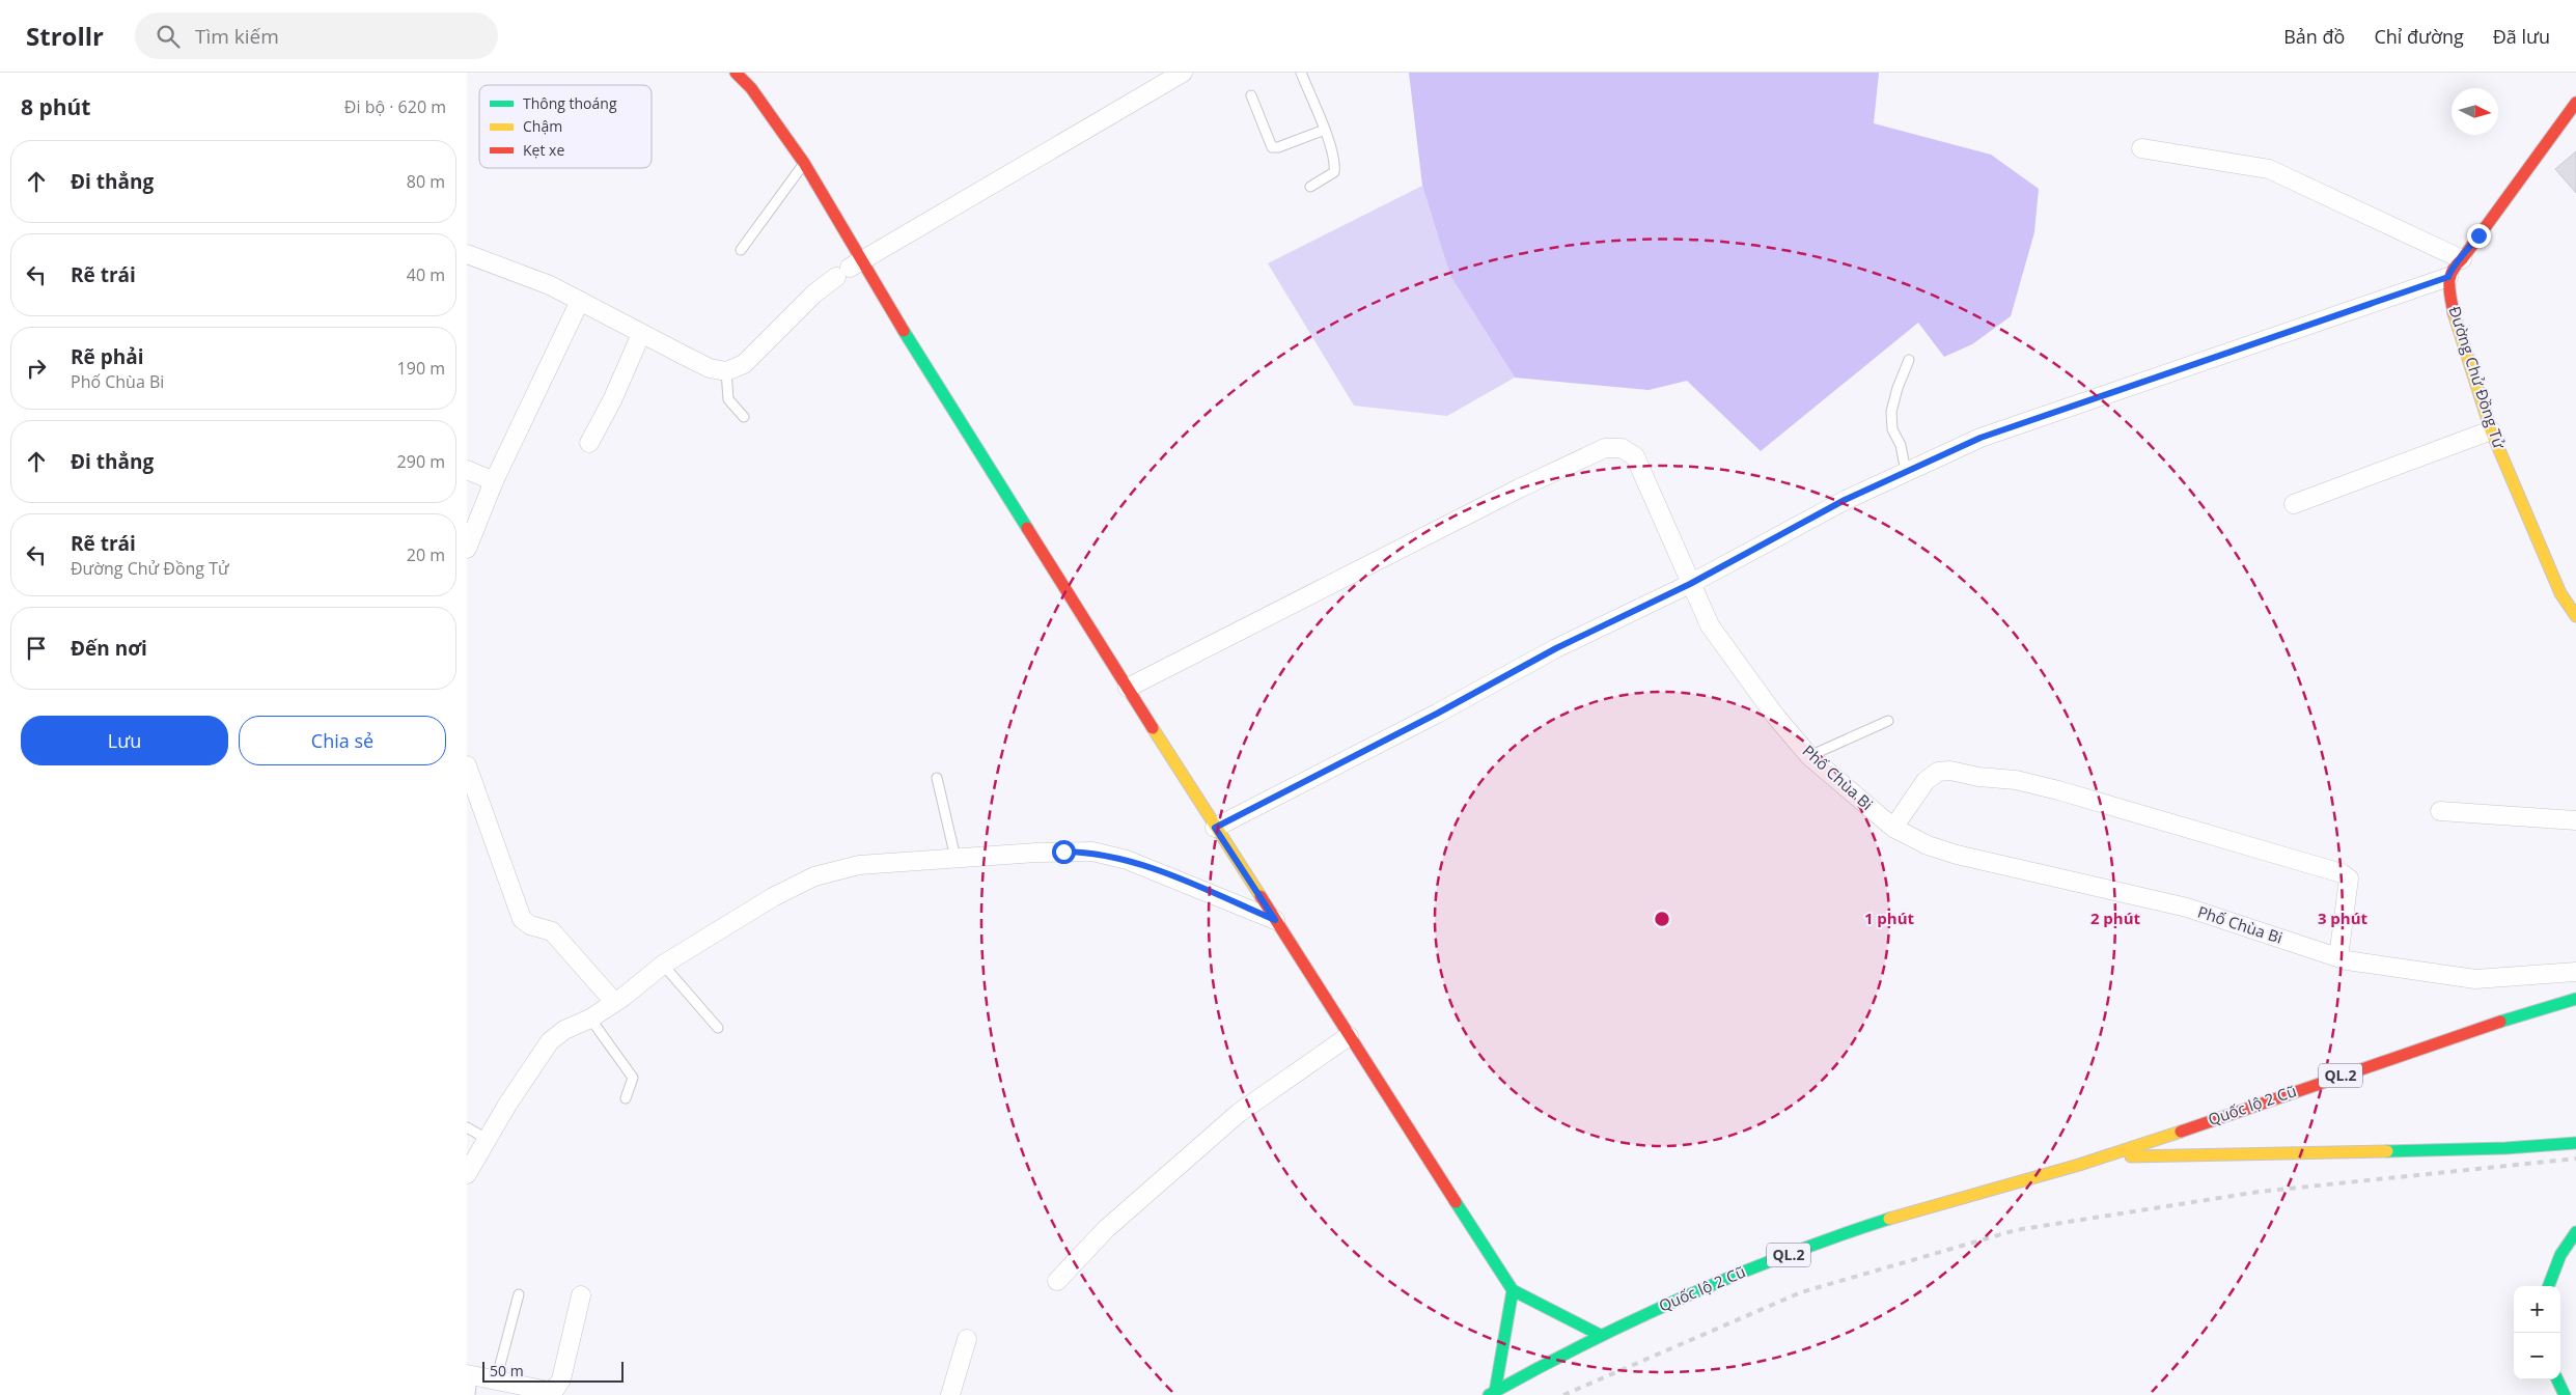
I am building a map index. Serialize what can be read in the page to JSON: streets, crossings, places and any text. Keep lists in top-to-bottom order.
{
  "streets": {
    "street": [
      "Đường Chử Đồng Tử",
      "Phố Chùa Bi",
      "QL.2",
      "Quốc lộ 2 Cũ"
    ]
  },
  "legend": ["Thông thoáng", "Chậm", "Kẹt xe"],
  "scale_bar": "50 m",
  "north": "right",
  "page": {
    "header": "Strollr",
    "search": "Tìm kiếm",
    "nav": ["Bản đồ", "Chỉ đường", "Đã lưu"],
    "heading": ["8 phút", "Đi bộ · 620 m"],
    "list": [
      ["Đi thẳng", "80 m"],
      ["Rẽ trái", "40 m"],
      ["Rẽ phải", "Phố Chùa Bi", "190 m"],
      ["Đi thẳng", "290 m"],
      ["Rẽ trái", "Đường Chử Đồng Tử", "20 m"],
      "Đến nơi"
    ],
    "buttons": ["Lưu", "Chia sẻ"],
    "map_buttons": ["+", "−"],
    "scale": "50 m"
  },
  "rings": ["1 phút", "2 phút", "3 phút"]
}
